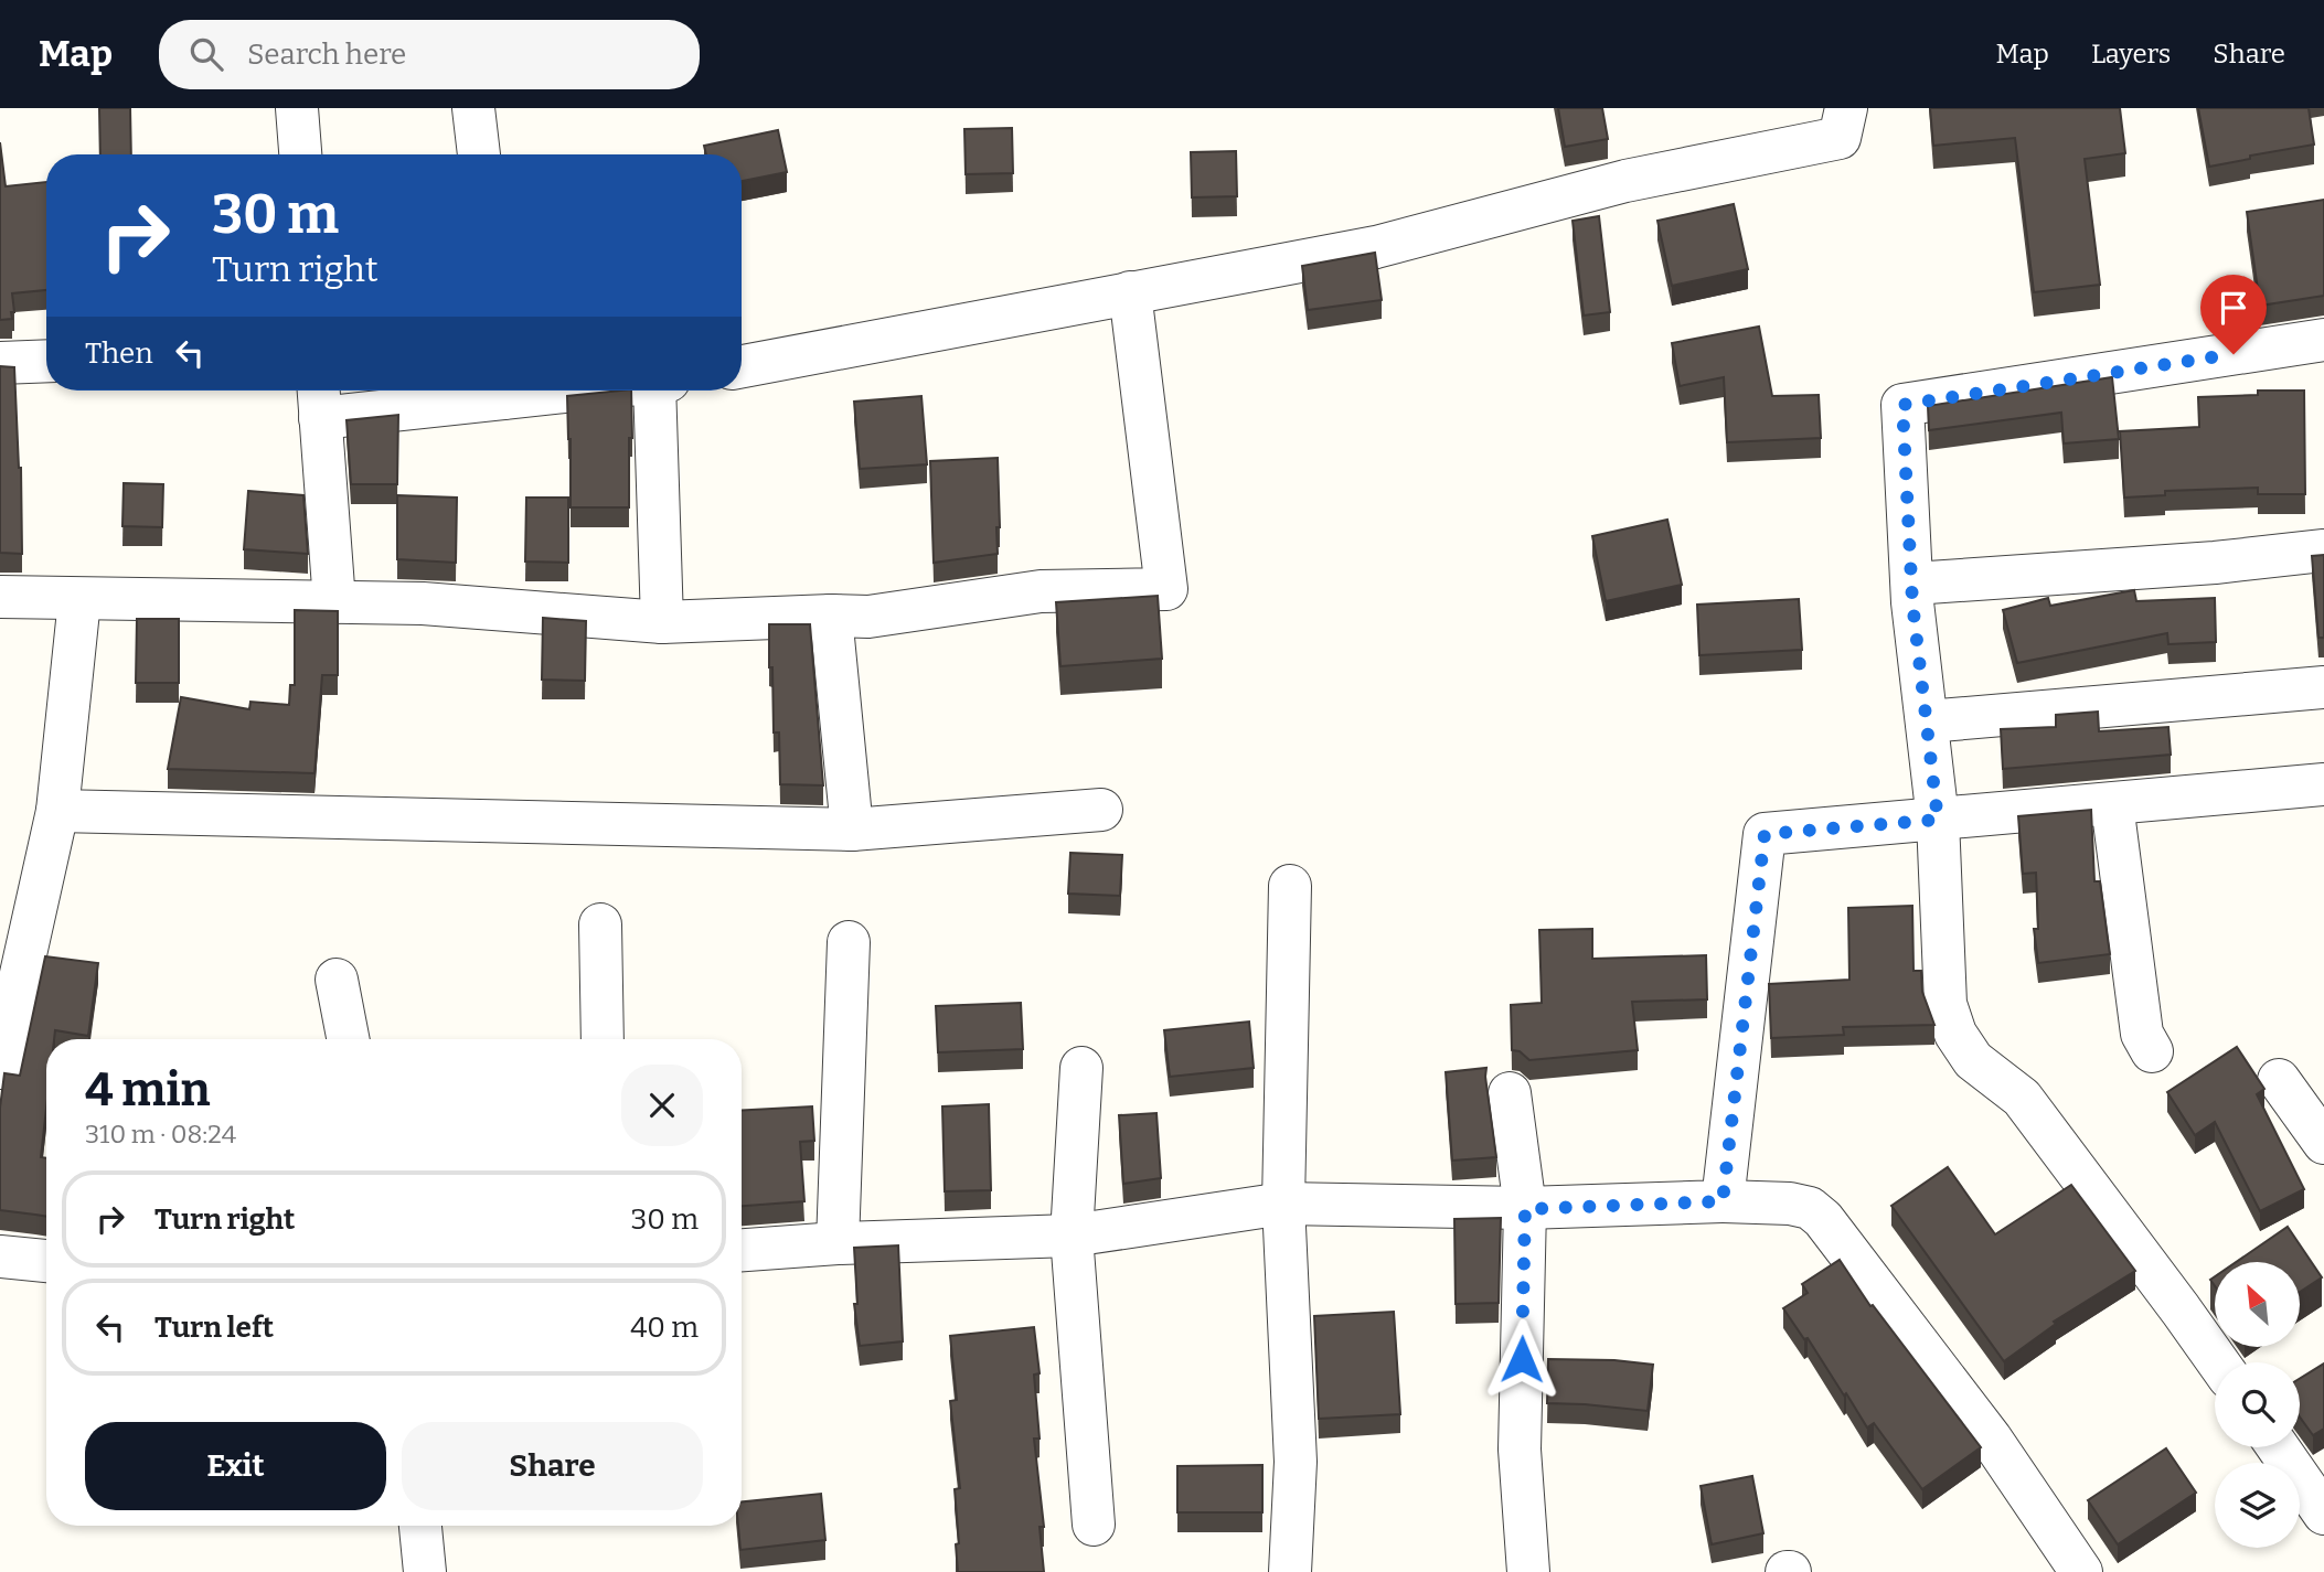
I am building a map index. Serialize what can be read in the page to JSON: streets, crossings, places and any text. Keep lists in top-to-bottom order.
{
  "north": "top left",
  "page": {
    "header": "Map",
    "search": "Search here",
    "nav": ["Map", "Layers", "Share"],
    "turn": ["30 m", "Turn right"],
    "then": "Then",
    "heading": ["4 min", "310 m · 08:24"],
    "list": [
      {
        "name": "Turn right",
        "value": "30 m"
      },
      {
        "name": "Turn left",
        "value": "40 m"
      }
    ],
    "buttons": ["Exit", "Share"]
  }
}
